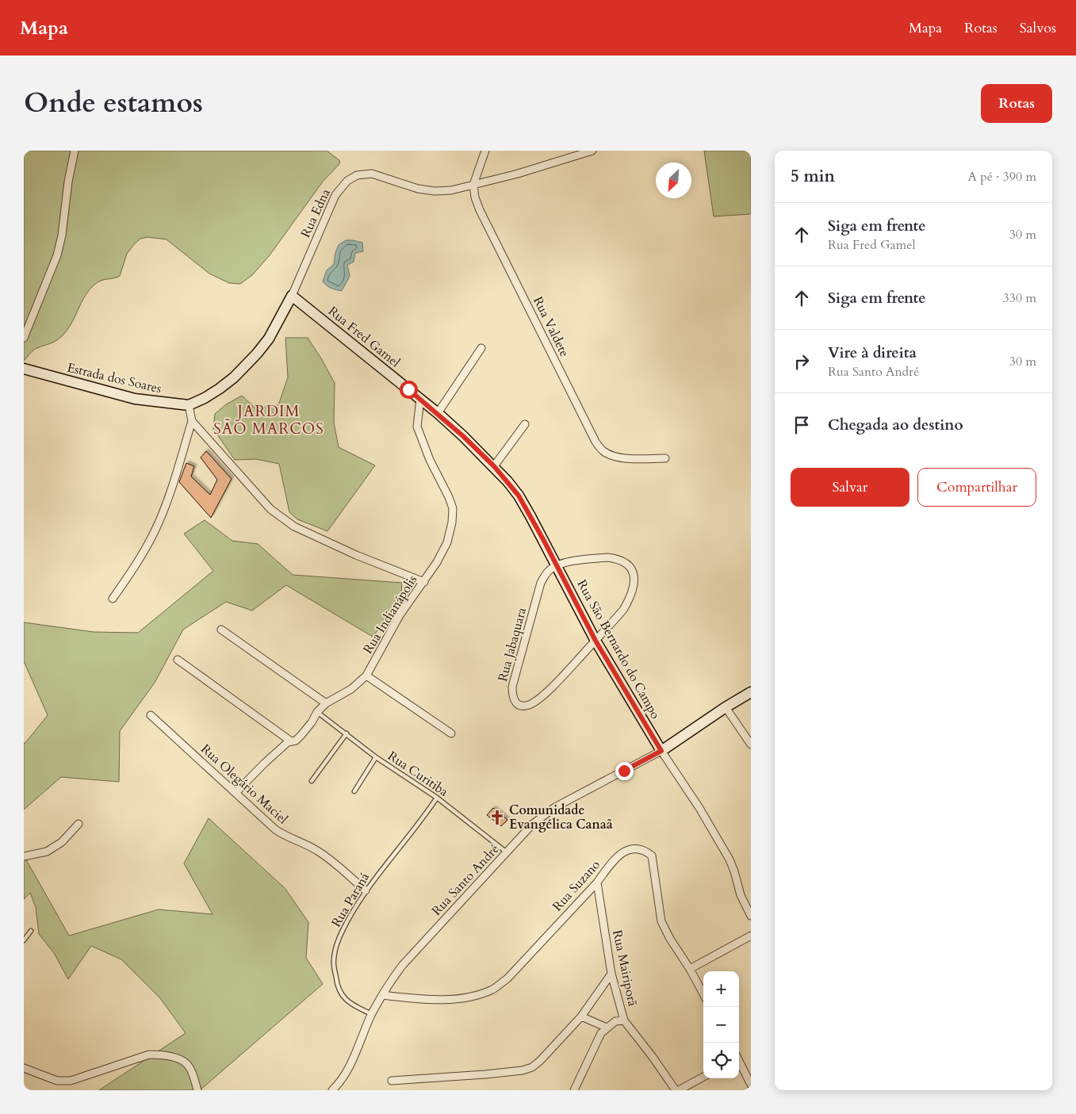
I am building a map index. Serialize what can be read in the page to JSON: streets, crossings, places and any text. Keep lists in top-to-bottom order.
{
  "streets": {
    "street": [
      "Rua Edna",
      "Rua Valdete",
      "Rua Fred Gamel",
      "Estrada dos Soares",
      "Rua Indianápolis",
      "Rua Jabaquara",
      "Rua São Bernardo do Campo",
      "Rua Olegário Maciel",
      "Rua Santo André",
      "Rua Suzano",
      "Rua Mairiporã"
    ],
    "lane": ["Rua Curitiba", "Rua Paraná"]
  },
  "crossings": [
    ["Rua Edna", "Rua Valdete"],
    ["Rua Edna", "Rua Fred Gamel"],
    ["Rua Fred Gamel", "Rua Indianápolis"],
    ["Rua Fred Gamel", "Rua São Bernardo do Campo"],
    ["Rua Indianápolis", "Rua Curitiba"],
    ["Rua Indianápolis", "Rua Olegário Maciel"],
    ["Rua Jabaquara", "Rua São Bernardo do Campo"],
    ["Rua São Bernardo do Campo", "Rua Santo André"],
    ["Rua Curitiba", "Rua Santo André"],
    ["Rua Curitiba", "Rua Paraná"],
    ["Rua Olegário Maciel", "Rua Paraná"],
    ["Rua Santo André", "Rua Suzano"],
    ["Rua Santo André", "Rua Paraná"],
    ["Rua Suzano", "Rua Mairiporã"]
  ],
  "districts": ["JARDIM SÃO MARCOS"],
  "places": {
    "church": ["Comunidade Evangélica Canaã"]
  },
  "north": "bottom left",
  "page": {
    "header": "Mapa",
    "nav": ["Mapa", "Rotas", "Salvos"],
    "title": "Onde estamos",
    "buttons": [
      "Rotas",
      ["Salvar", "Compartilhar"]
    ],
    "heading": ["5 min", "A pé · 390 m"],
    "list": [
      ["Siga em frente", "Rua Fred Gamel", "30 m"],
      ["Siga em frente", "330 m"],
      ["Vire à direita", "Rua Santo André", "30 m"],
      "Chegada ao destino"
    ],
    "map_buttons": ["+", "−"]
  }
}
